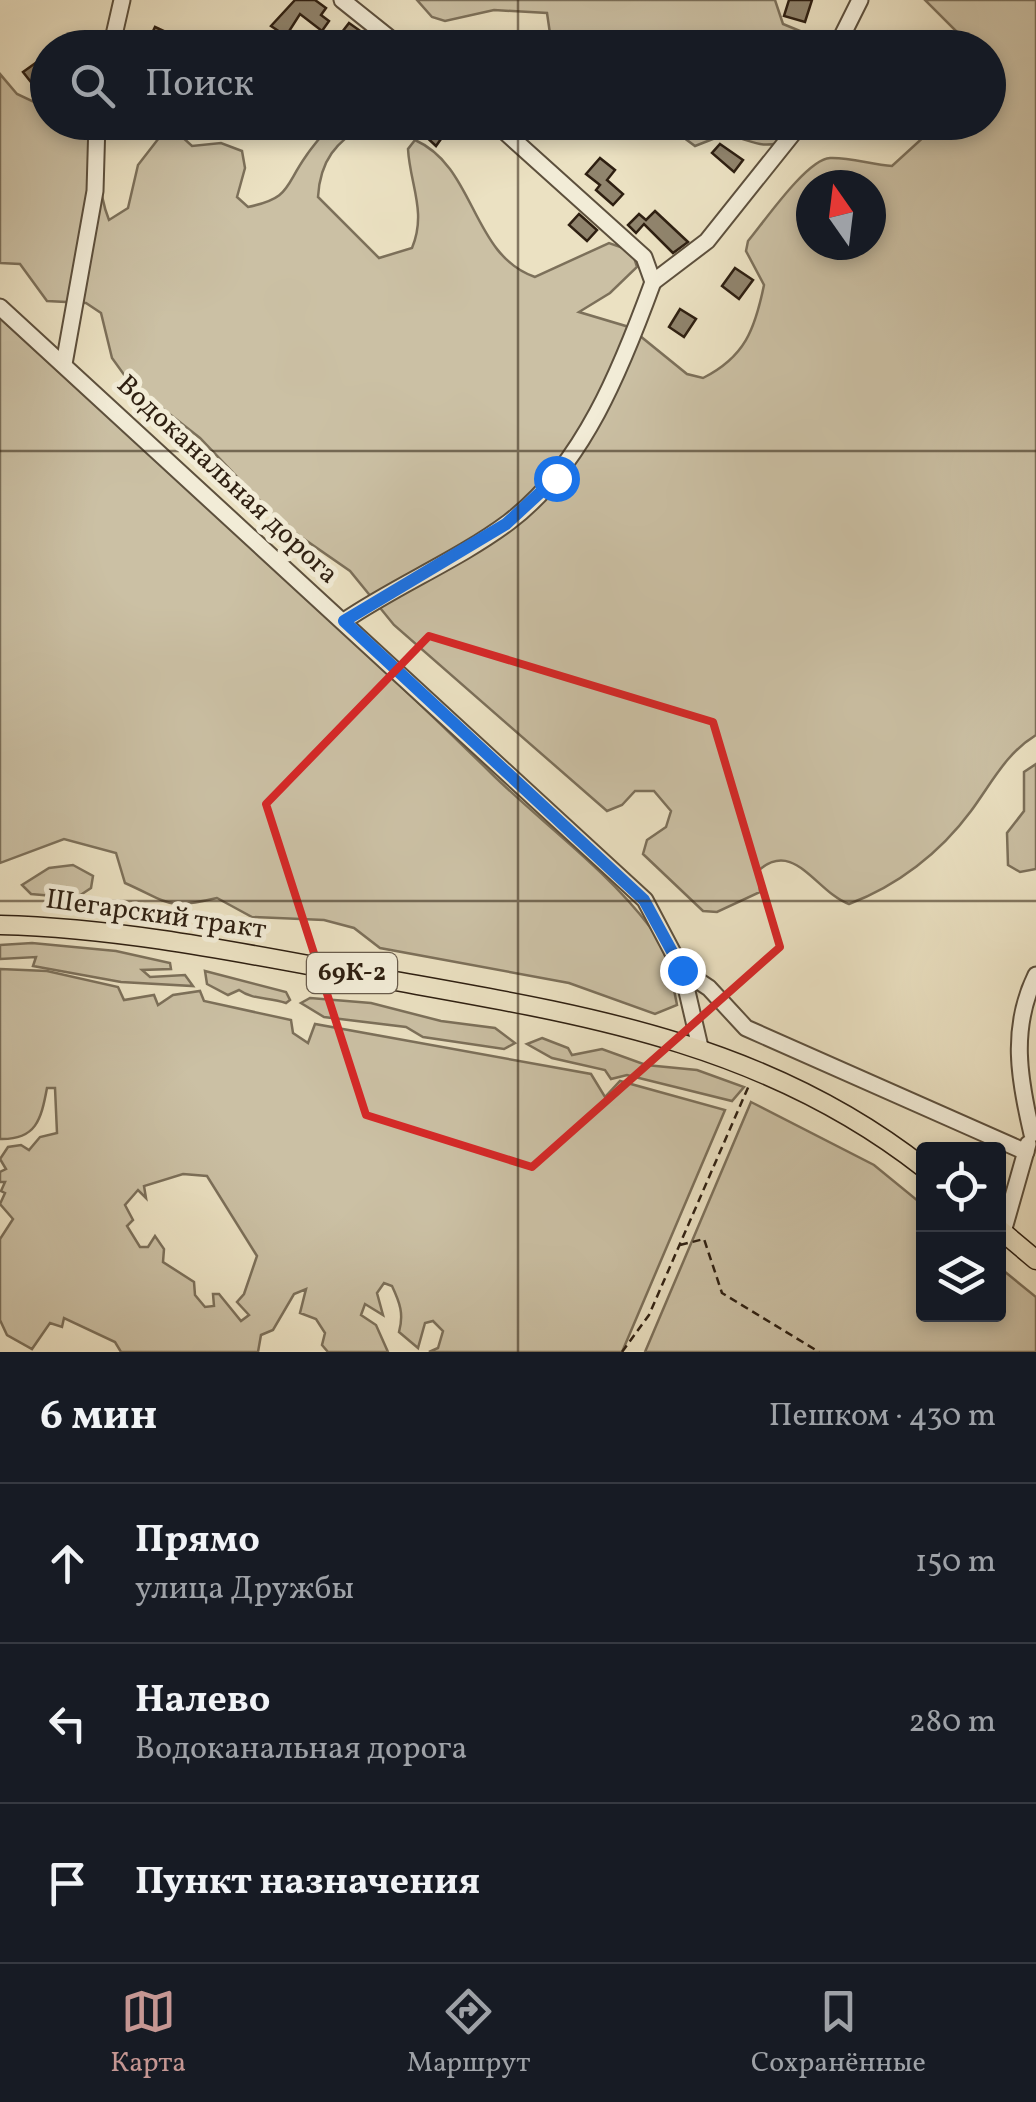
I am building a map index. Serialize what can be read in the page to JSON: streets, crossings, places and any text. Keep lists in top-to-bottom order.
{
  "streets": {
    "main road": ["Шегарский тракт", "69К-2"],
    "street": ["Водоканальная дорога"]
  },
  "north": "top",
  "page": {
    "search": "Поиск",
    "heading": ["6 мин", "Пешком · 430 m"],
    "list": [
      ["Прямо", "улица Дружбы", "150 m"],
      ["Налево", "Водоканальная дорога", "280 m"],
      "Пункт назначения"
    ],
    "nav": ["Карта", "Маршрут", "Сохранённые"]
  }
}
